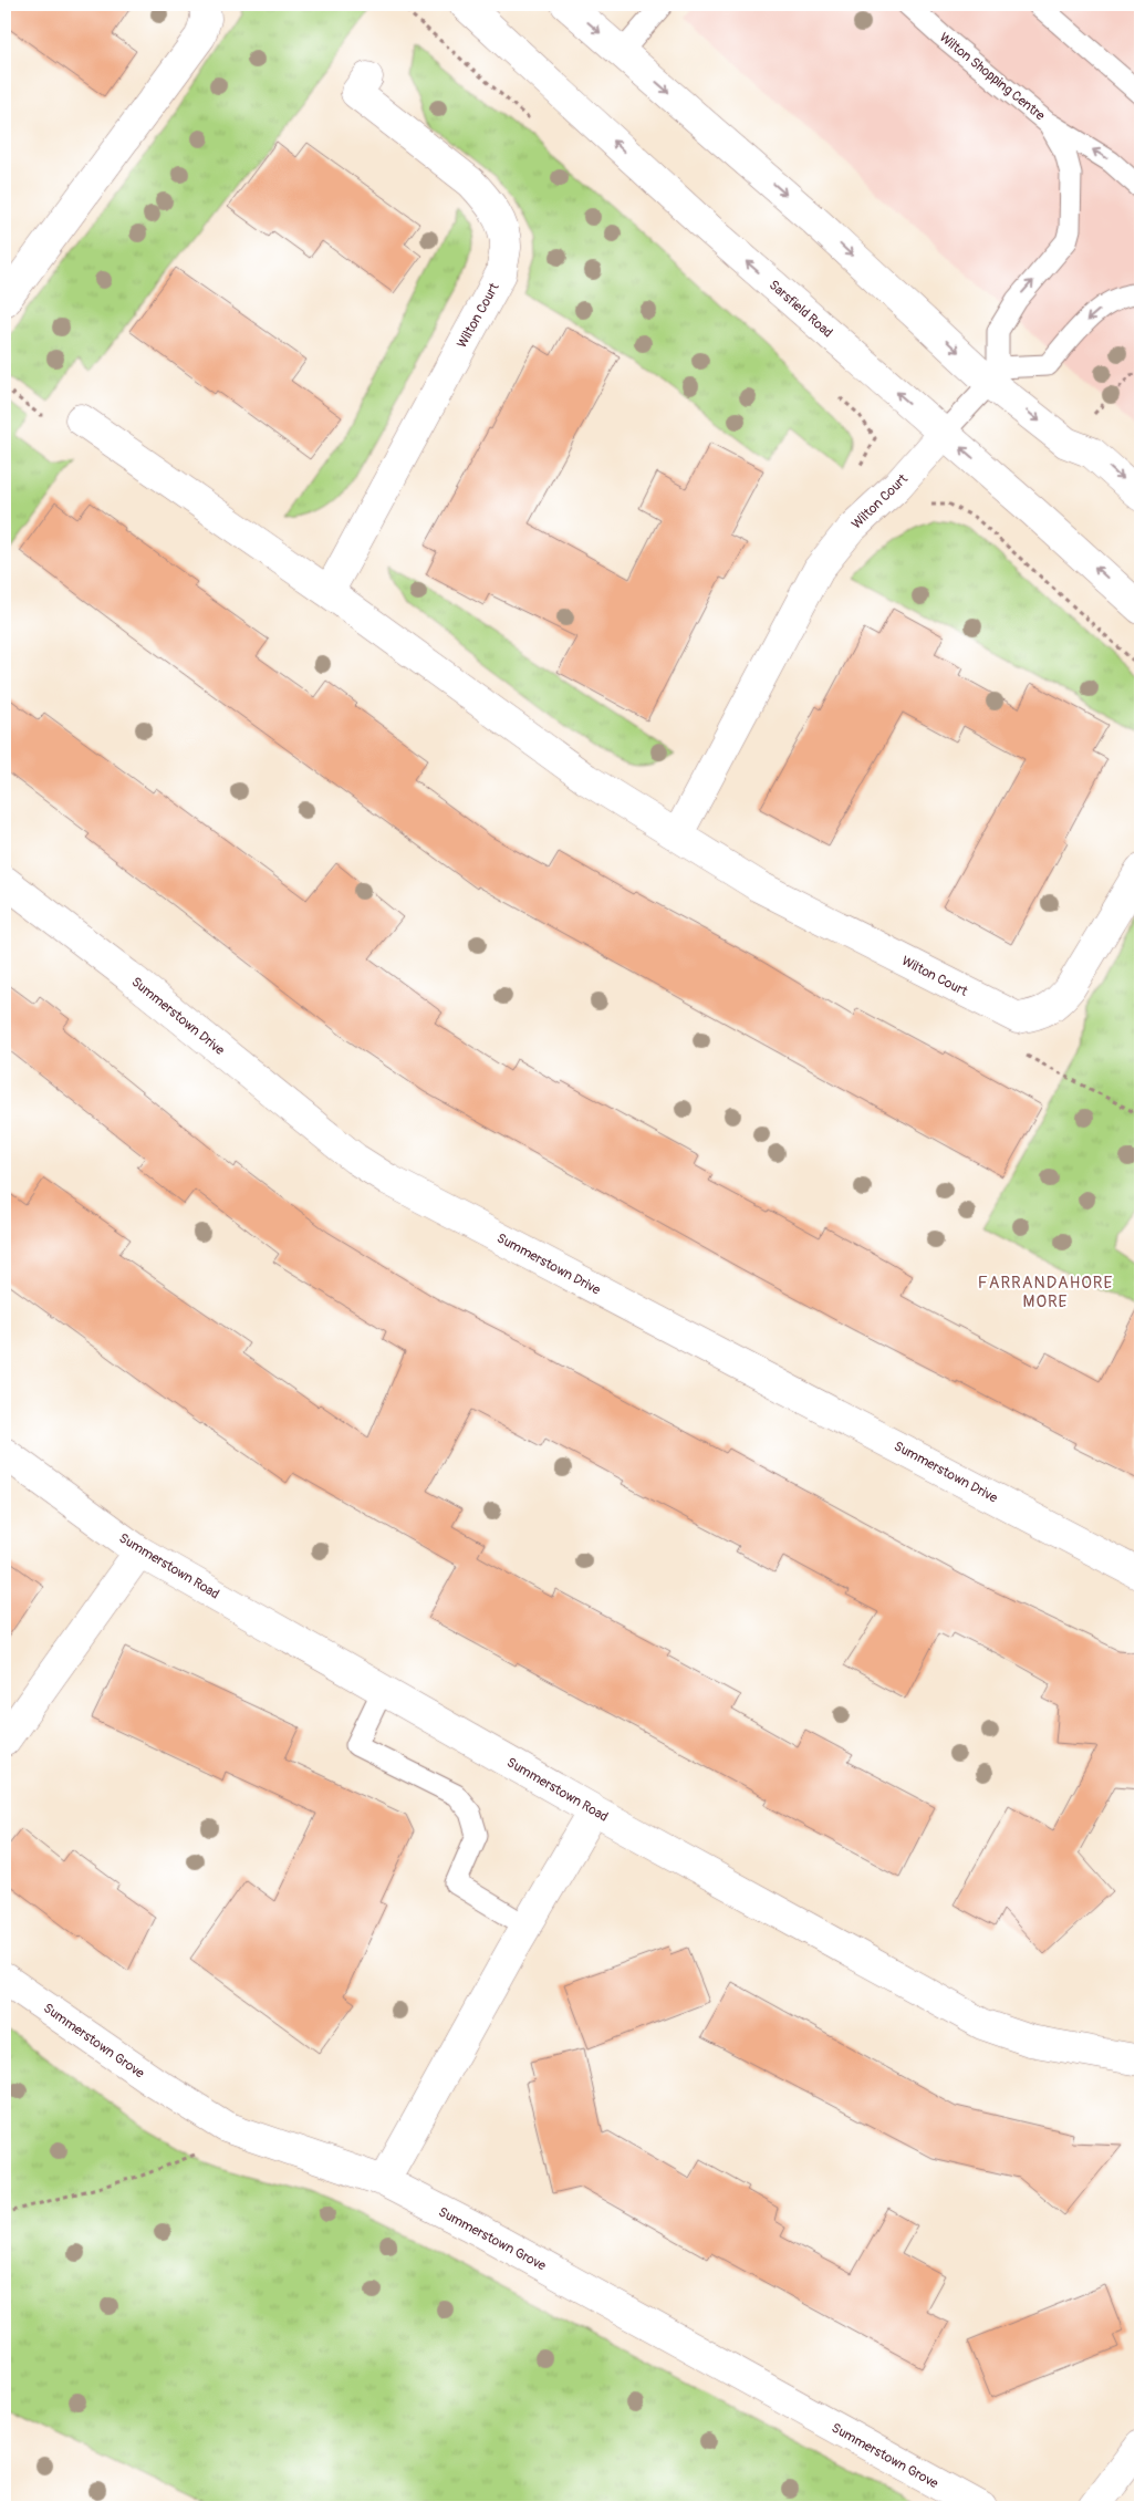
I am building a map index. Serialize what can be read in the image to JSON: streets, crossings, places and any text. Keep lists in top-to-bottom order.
{
  "streets": {
    "street": [
      "Sarsfield Road",
      "Wilton Court",
      "Summerstown Drive",
      "Summerstown Road",
      "Summerstown Grove"
    ],
    "lane": ["Wilton Shopping Centre"]
  },
  "crossings": [
    ["Sarsfield Road", "Wilton Court"]
  ],
  "one_way": ["Wilton Shopping Centre"],
  "districts": ["FARRANDAHORE MORE"]
}
